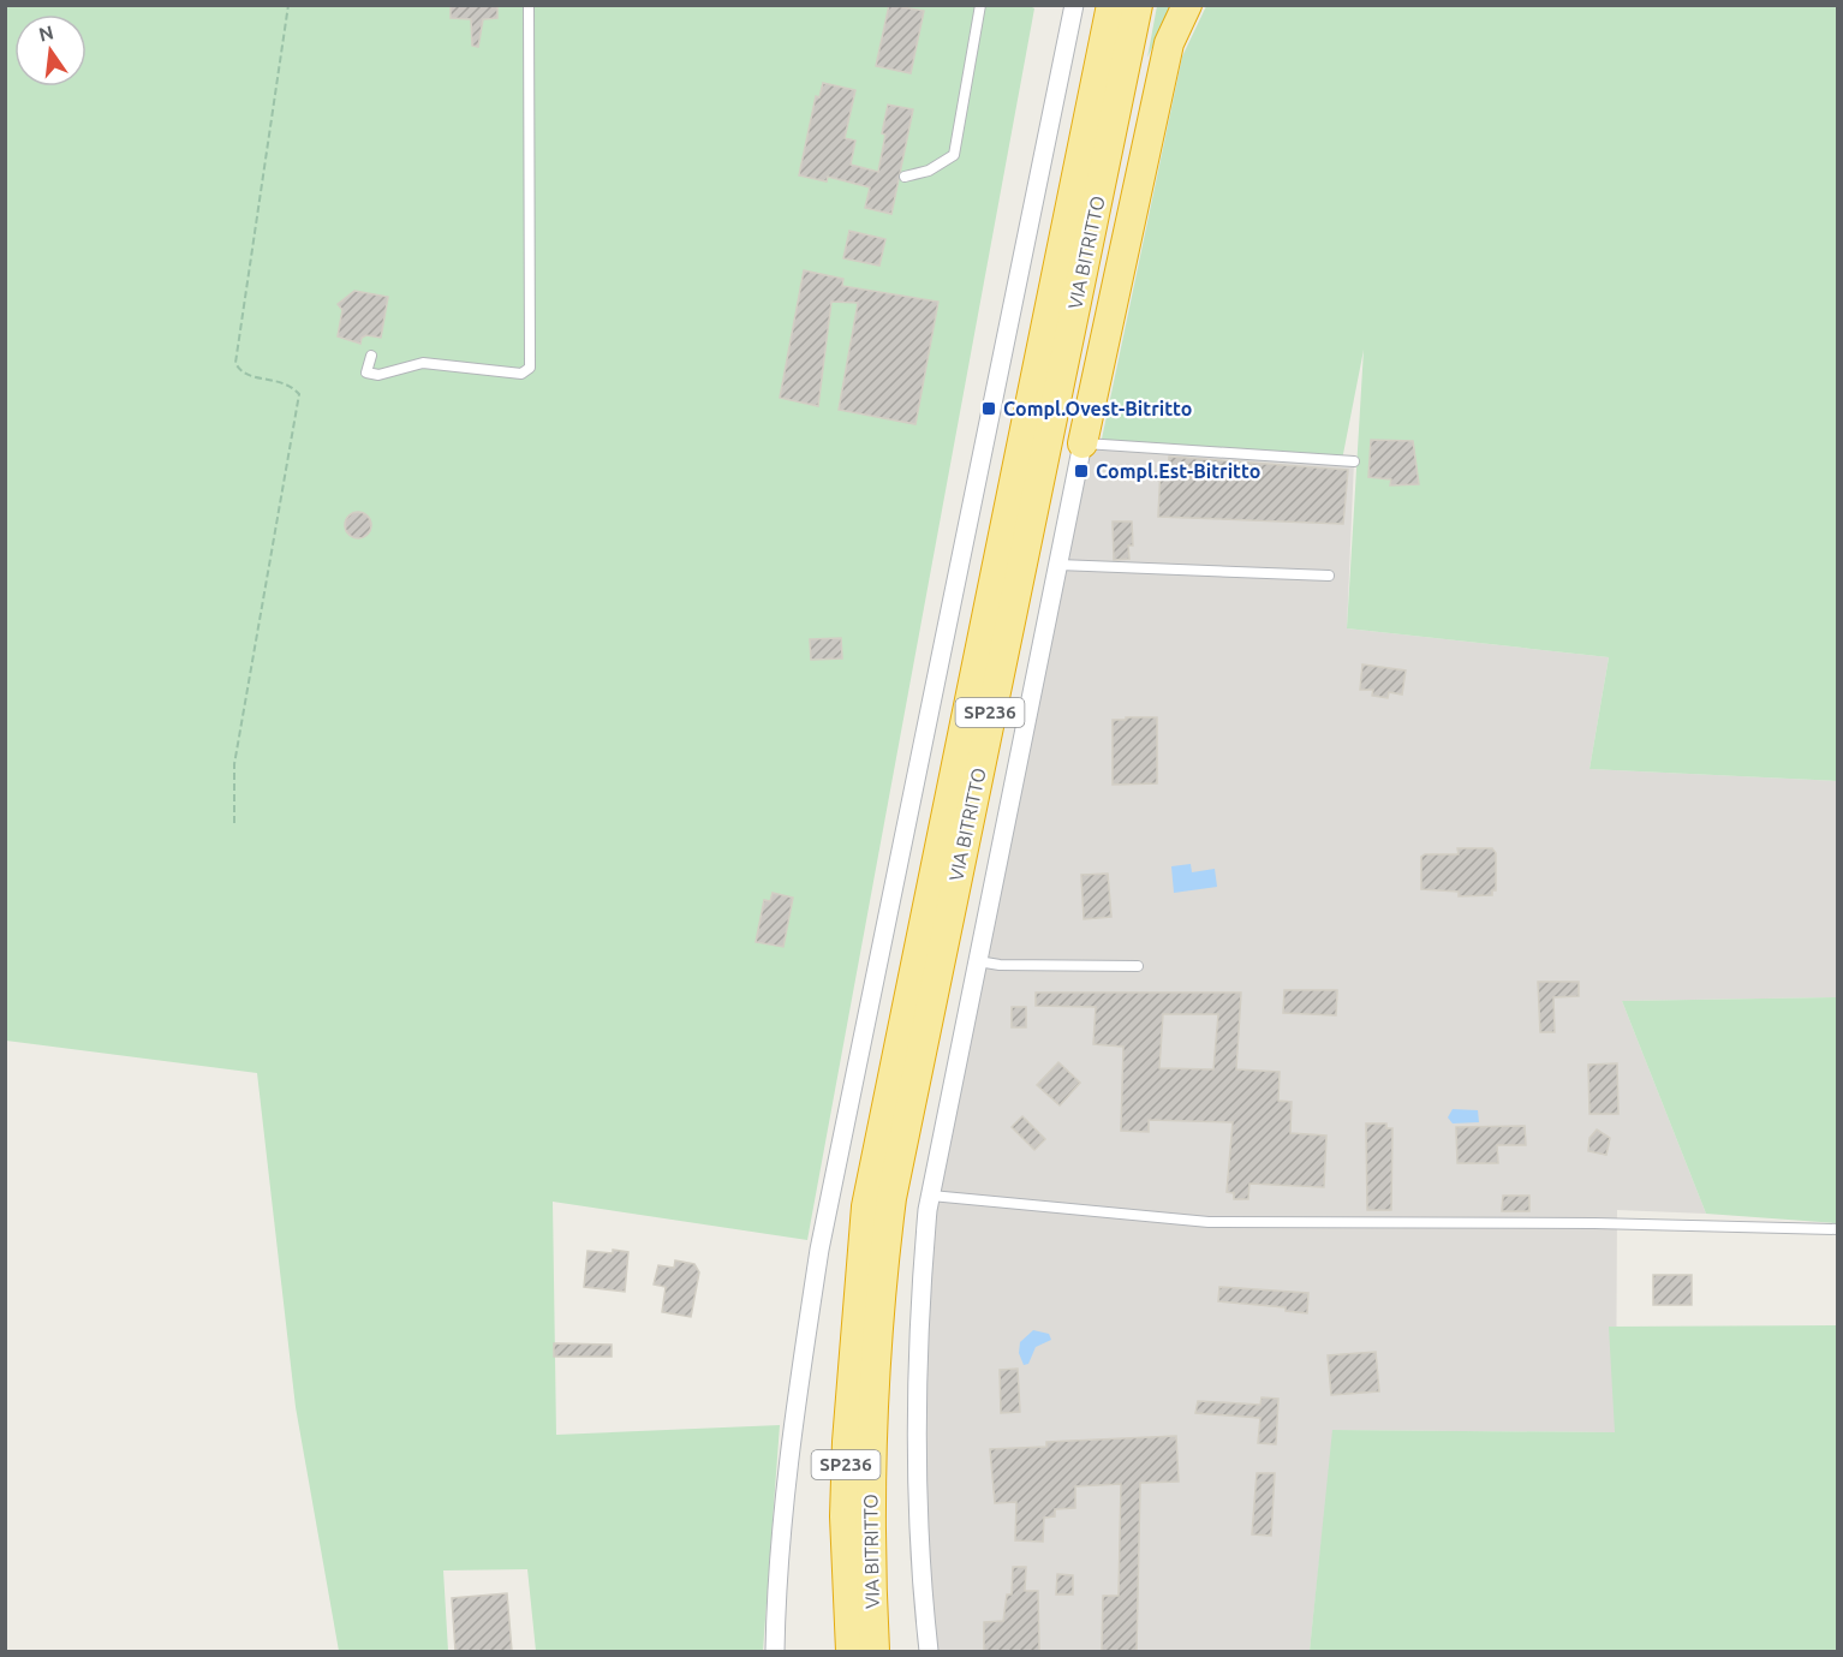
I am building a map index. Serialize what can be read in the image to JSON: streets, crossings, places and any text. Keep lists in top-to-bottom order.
{
  "streets": {
    "highway": ["VIA BITRITTO", "SP236"]
  },
  "places": {
    "transit": ["Compl.Ovest-Bitritto", "Compl.Est-Bitritto"]
  },
  "north": "top"
}
